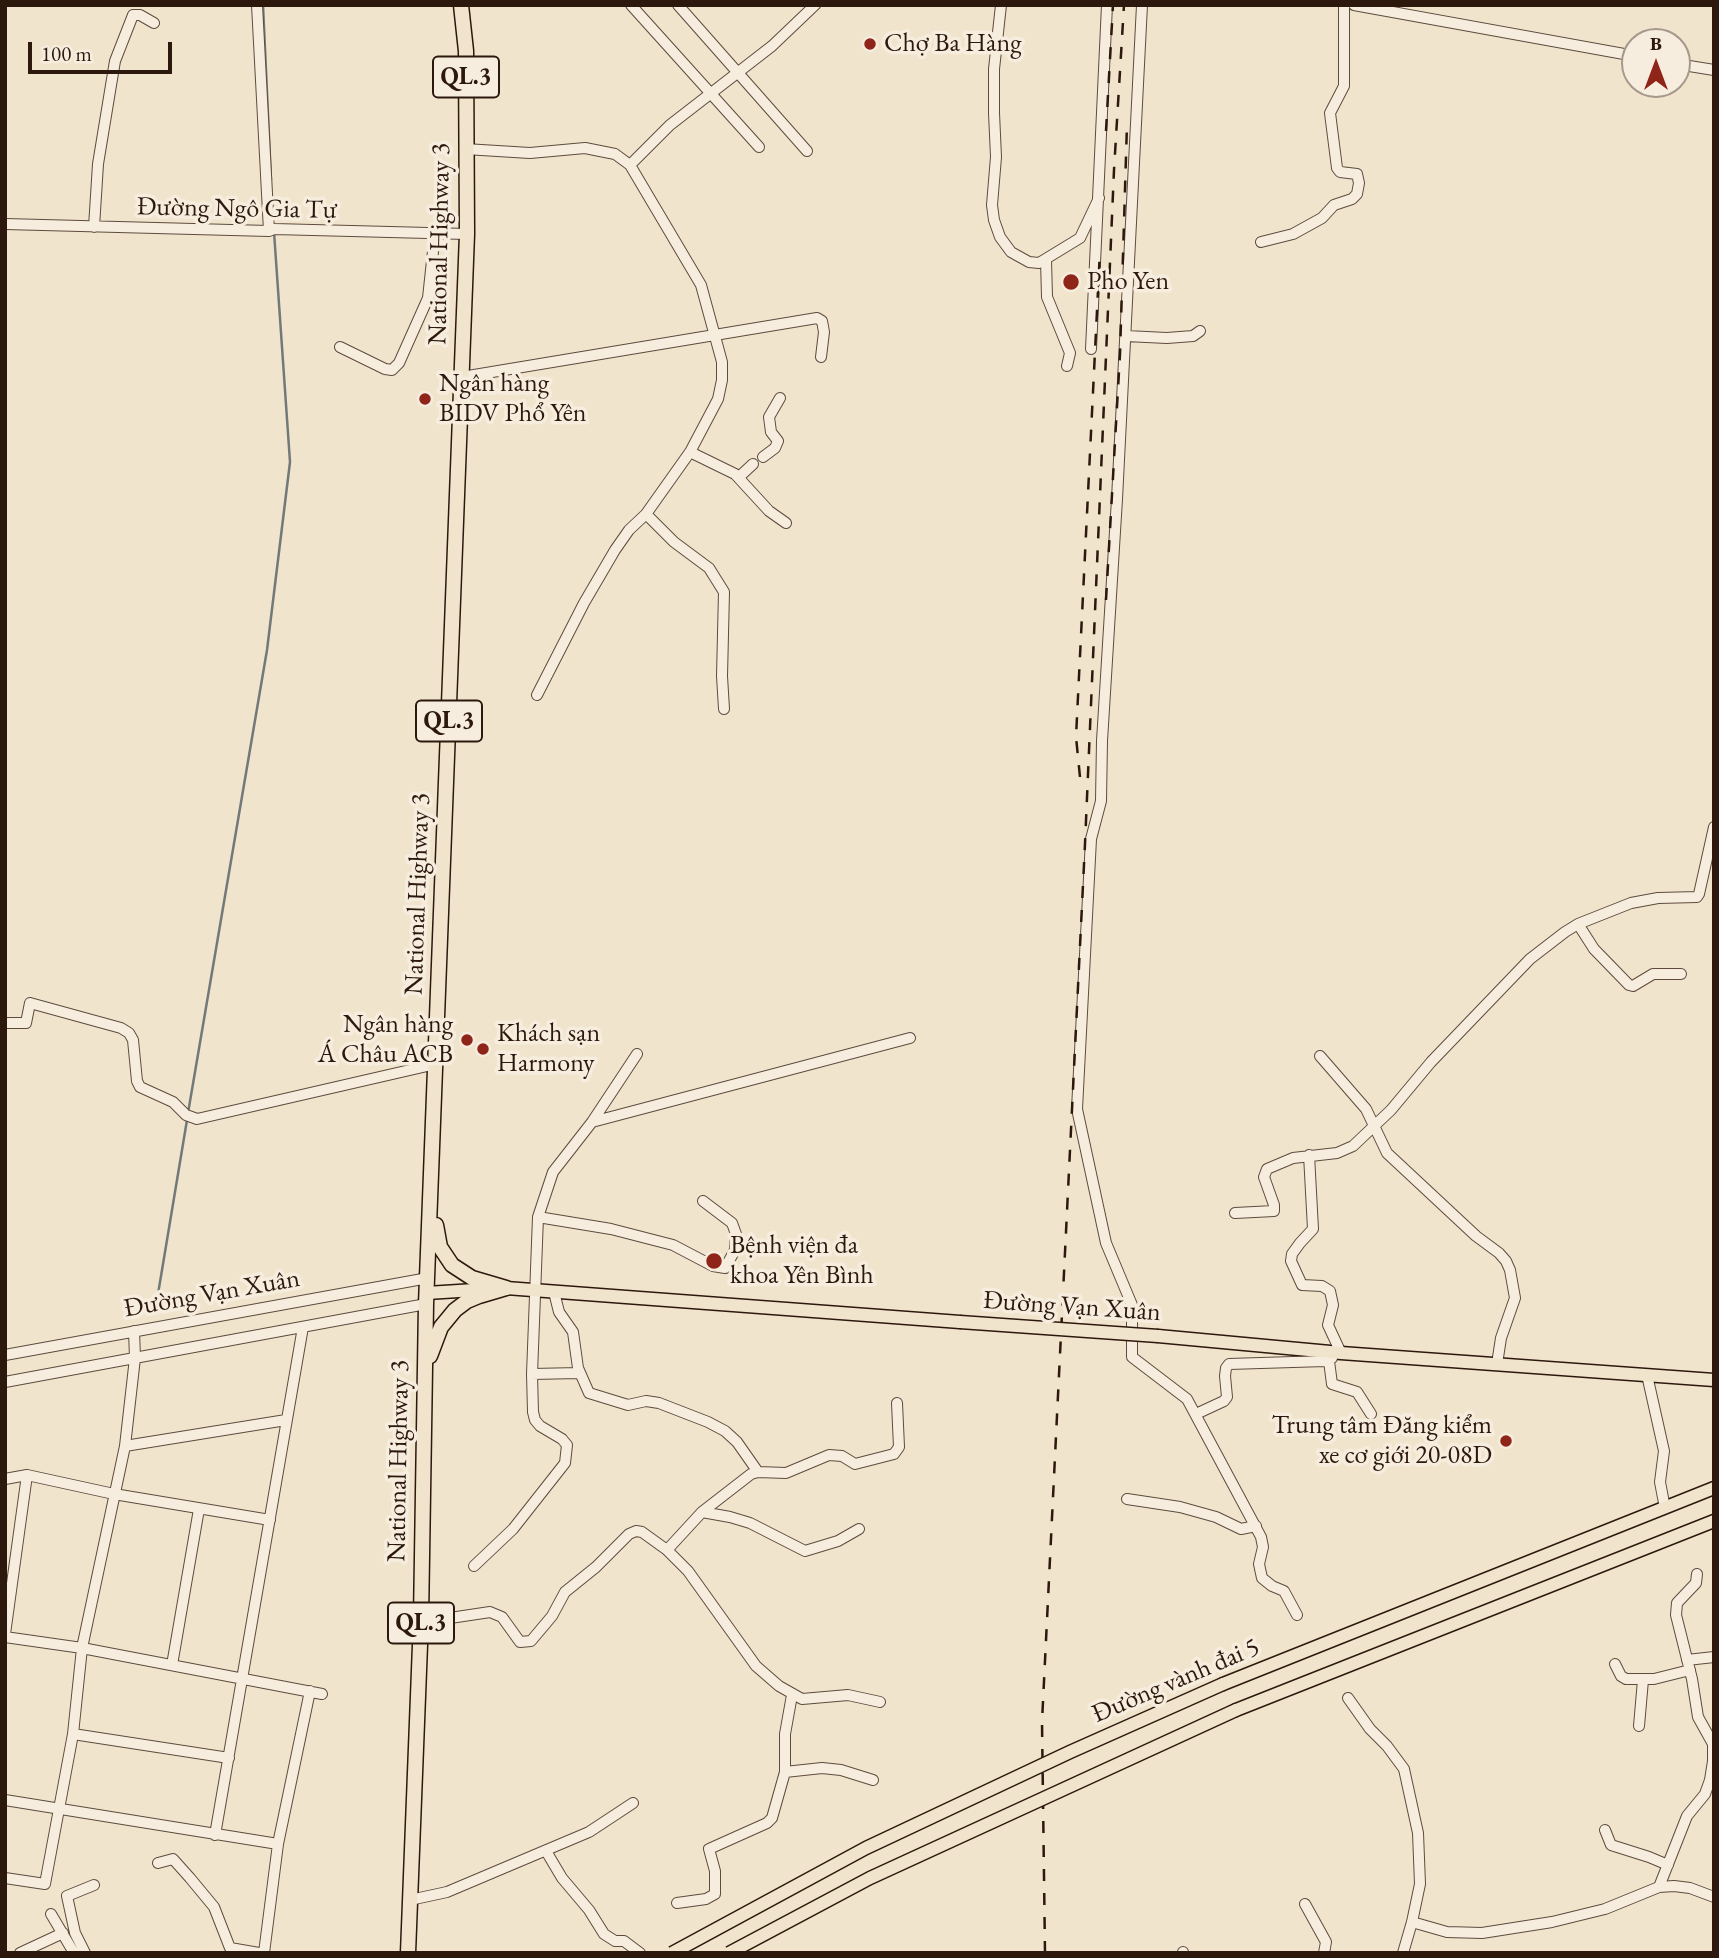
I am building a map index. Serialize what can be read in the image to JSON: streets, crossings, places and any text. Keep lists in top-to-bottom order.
{
  "streets": {
    "highway": ["QL.3", "National Highway 3"],
    "main road": ["Đường Vạn Xuân", "Đường vành đai 5"],
    "street": ["Đường Ngô Gia Tự"]
  },
  "crossings": [
    ["Đường Ngô Gia Tự", "National Highway 3"],
    ["National Highway 3", "Đường Vạn Xuân"]
  ],
  "places": [
    "Chợ Ba Hàng",
    "Pho Yen",
    "Ngân hàng BIDV Phổ Yên",
    "Ngân hàng Á Châu ACB",
    "Khách sạn Harmony",
    "Bệnh viện đa khoa Yên Bình",
    "Trung tâm Đăng kiểm xe cơ giới 20-08D"
  ],
  "scale_bar": "100 m",
  "north": "top"
}
